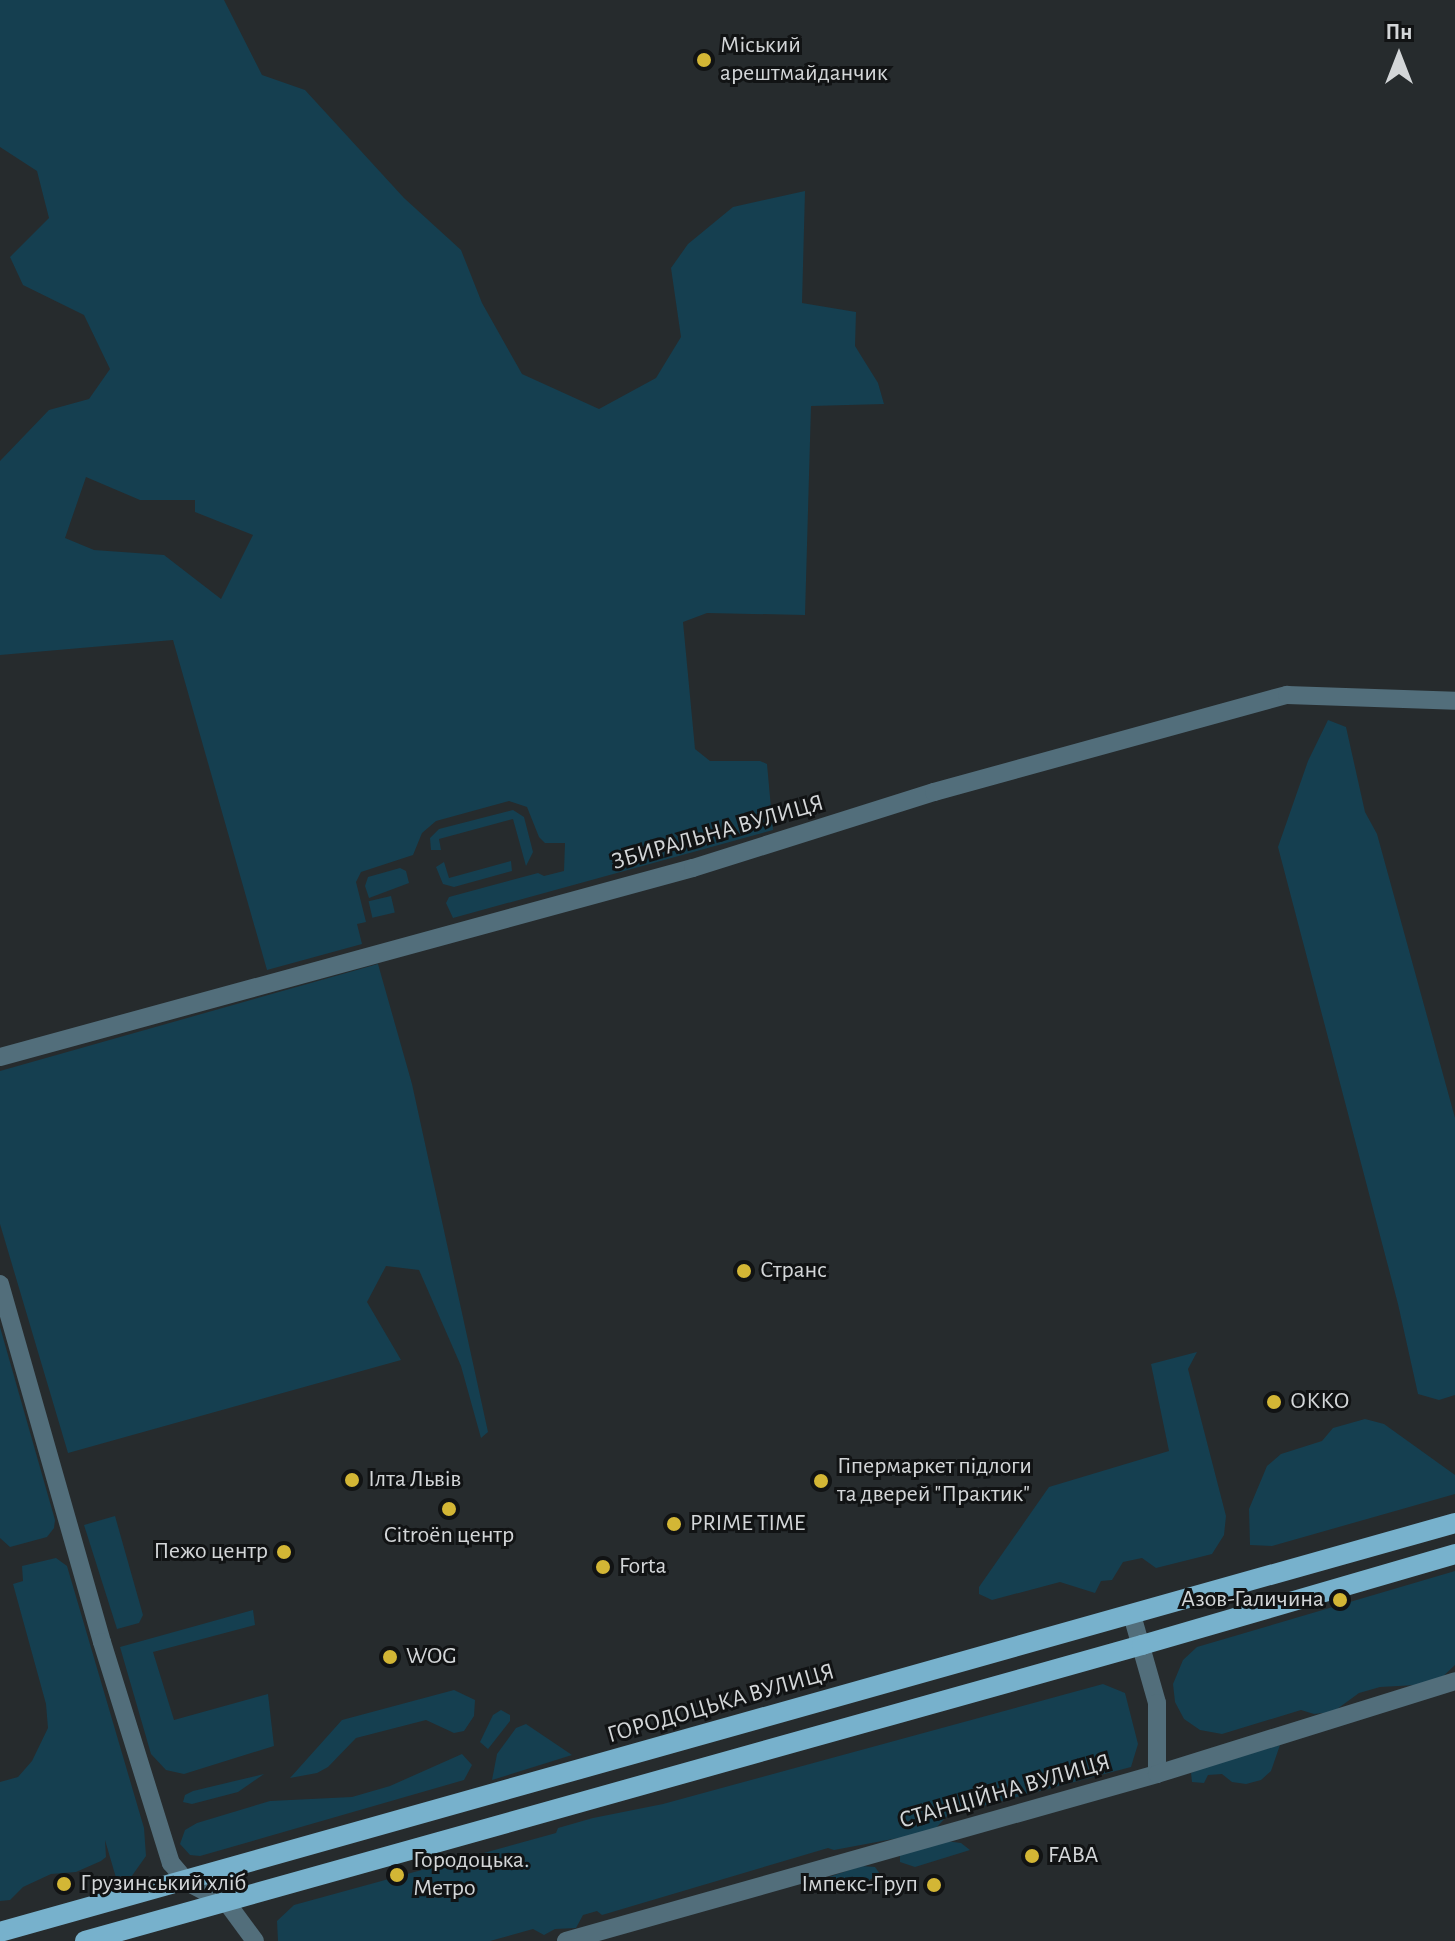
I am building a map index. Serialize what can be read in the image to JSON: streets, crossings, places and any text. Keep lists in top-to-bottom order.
{
  "streets": {
    "main road": ["ГОРОДОЦЬКА ВУЛИЦЯ"],
    "street": ["ЗБИРАЛЬНА ВУЛИЦЯ", "СТАНЦІЙНА ВУЛИЦЯ"]
  },
  "places": [
    "Міський арештмайданчик",
    "Странс",
    "ОККО",
    "Ілта Львів",
    "Гіпермаркет підлоги та дверей \"Практик\"",
    "Citroën центр",
    "PRIME TIME",
    "Пежо центр",
    "Forta",
    "Азов-Галичина",
    "WOG",
    "FABA",
    "Городоцька. Метро",
    "Грузинський хліб",
    "Імпекс-Груп"
  ],
  "north": "top"
}
